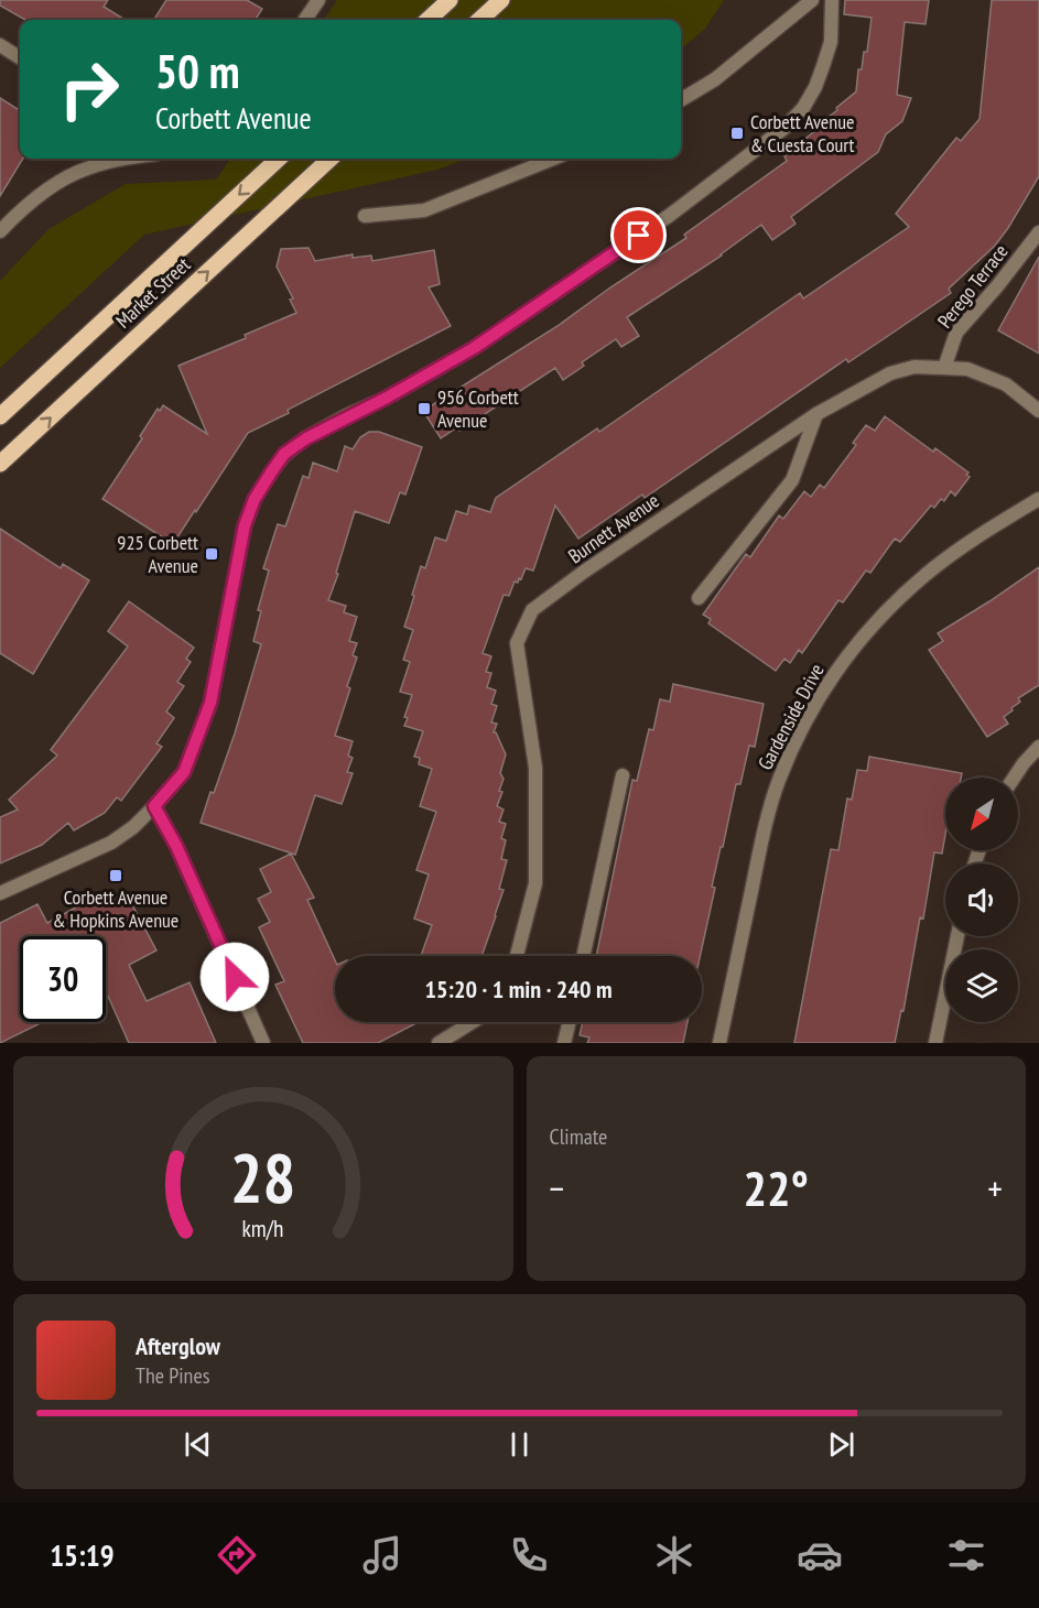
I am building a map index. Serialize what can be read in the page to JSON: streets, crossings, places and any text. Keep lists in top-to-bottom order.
{
  "streets": {
    "main road": ["Market Street"],
    "street": ["Perego Terrace", "Burnett Avenue", "Gardenside Drive"]
  },
  "crossings": [
    ["Perego Terrace", "Burnett Avenue"]
  ],
  "places": {
    "transit": [
      "Corbett Avenue & Cuesta Court",
      "956 Corbett Avenue",
      "925 Corbett Avenue",
      "Corbett Avenue & Hopkins Avenue"
    ]
  },
  "north": "bottom left",
  "page": {
    "turn": ["50 m", "Corbett Avenue"],
    "limit": "30",
    "trip": "15:20 · 1 min · 240 m",
    "tile": "Climate",
    "heat": ["−", "22°", "+"],
    "song": ["Afterglow", "The Pines"],
    "tabs": "15:19",
    "gauge": ["28", "km/h"]
  }
}
